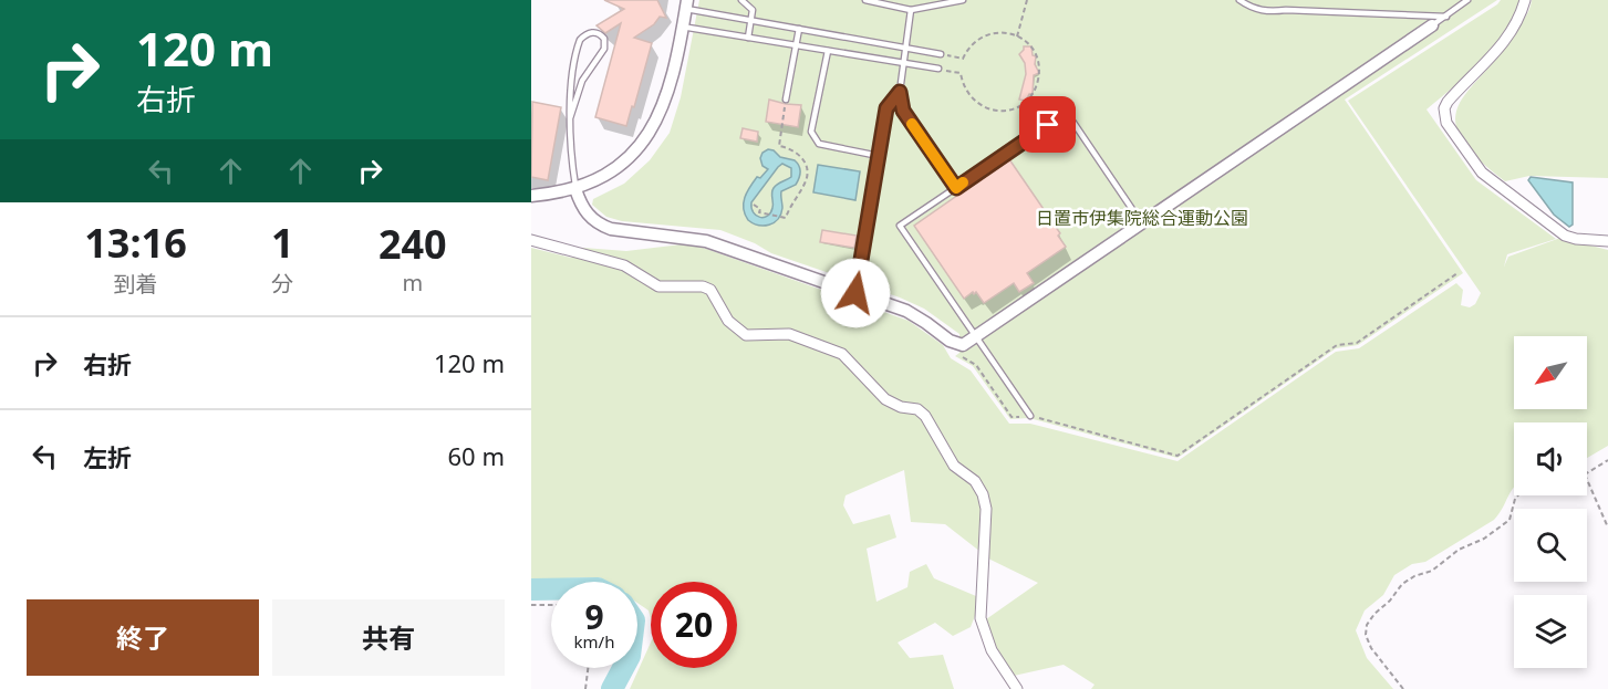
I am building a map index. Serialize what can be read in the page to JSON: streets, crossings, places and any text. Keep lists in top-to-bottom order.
{
  "parks": ["日置市伊集院総合運動公園"],
  "north": "bottom left",
  "page": {
    "turn": ["120 m", "右折"],
    "eta": [
      "13:16",
      "到着",
      "1",
      "分",
      "240",
      "m"
    ],
    "list": [
      {
        "name": "右折",
        "value": "120 m"
      },
      {
        "name": "左折",
        "value": "60 m"
      }
    ],
    "speed": "9 km/h",
    "limit": "20",
    "buttons": ["終了", "共有"]
  }
}
